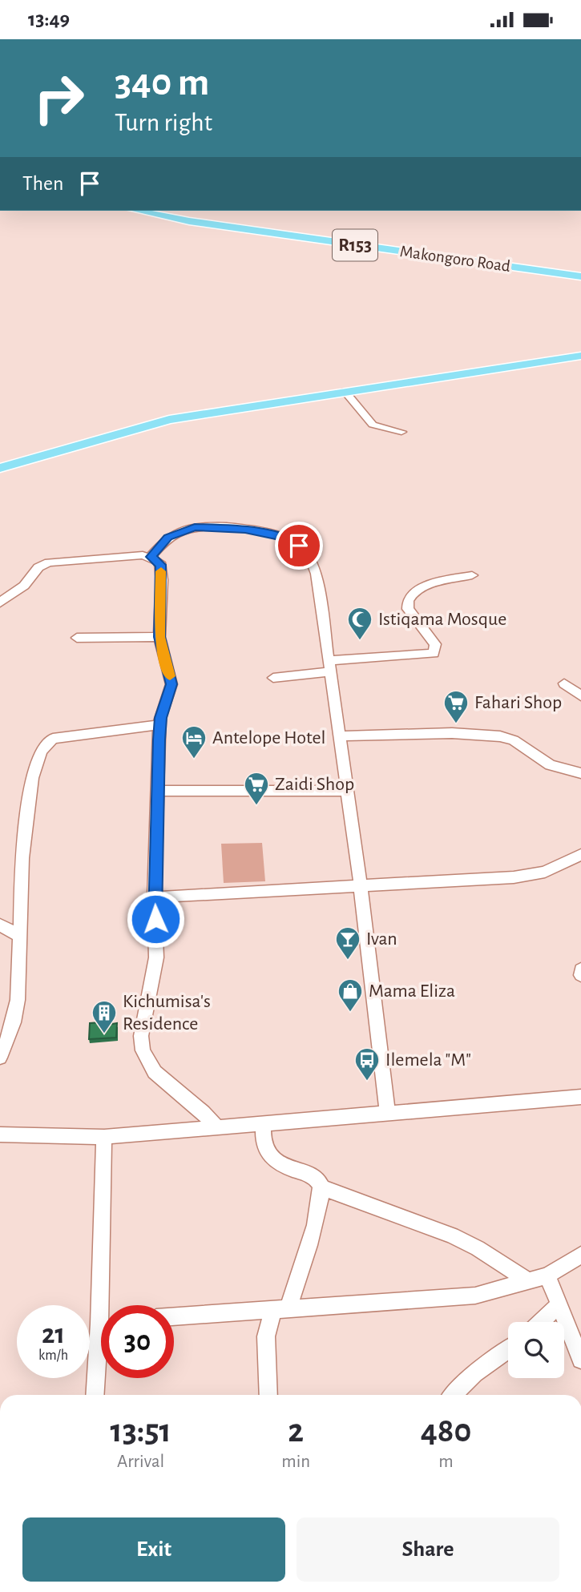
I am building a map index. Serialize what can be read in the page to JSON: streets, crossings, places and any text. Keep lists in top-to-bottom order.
{
  "streets": {
    "main road": ["R153", "Makongoro Road"]
  },
  "places": {
    "mosque": ["Istiqama Mosque"],
    "supermarket": ["Fahari Shop", "Zaidi Shop"],
    "hotel": ["Antelope Hotel"],
    "bar": ["Ivan"],
    "shop": ["Mama Eliza"],
    "building": ["Kichumisa's Residence"],
    "bus stop": ["Ilemela \"M\""]
  },
  "page": {
    "status": "13:49",
    "turn": ["340 m", "Turn right"],
    "then": "Then",
    "speed": "21 km/h",
    "limit": "30",
    "eta": [
      "13:51",
      "Arrival",
      "2",
      "min",
      "480",
      "m"
    ],
    "buttons": ["Exit", "Share"]
  }
}
